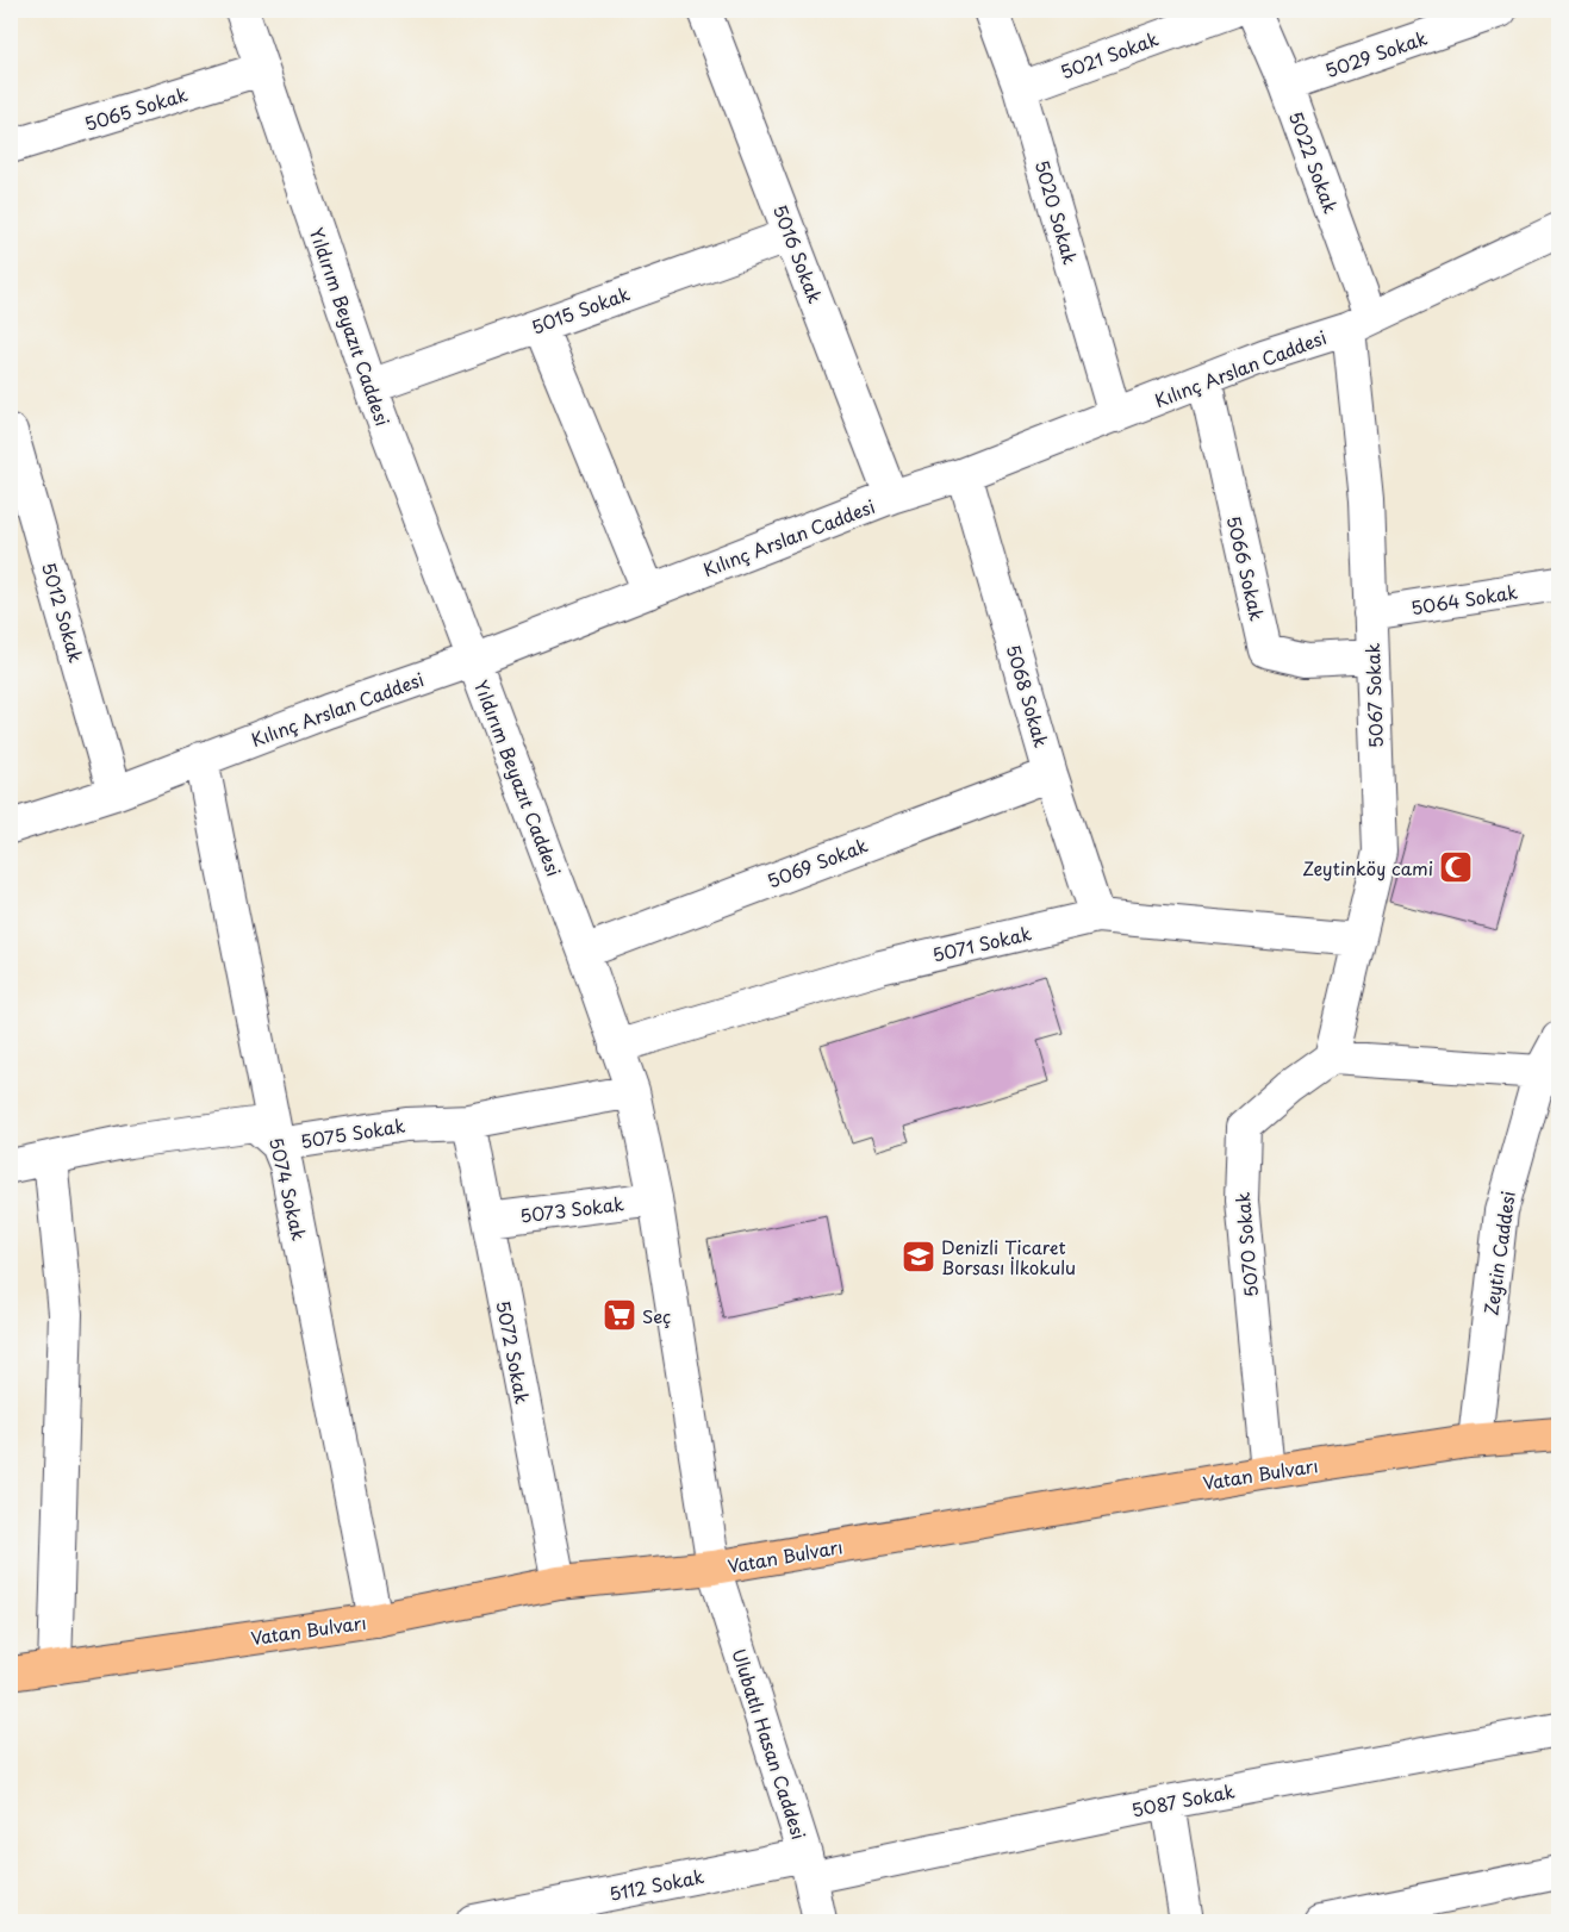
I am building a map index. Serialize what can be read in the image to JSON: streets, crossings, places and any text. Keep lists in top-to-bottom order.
{
  "streets": {
    "main road": ["Vatan Bulvarı"],
    "street": [
      "5029 Sokak",
      "5021 Sokak",
      "5065 Sokak",
      "5022 Sokak",
      "5020 Sokak",
      "5016 Sokak",
      "5015 Sokak",
      "Yıldırım Beyazıt Caddesi",
      "Kılınç Arslan Caddesi",
      "5066 Sokak",
      "5064 Sokak",
      "5012 Sokak",
      "5068 Sokak",
      "5067 Sokak",
      "5069 Sokak",
      "5071 Sokak",
      "5075 Sokak",
      "5074 Sokak",
      "5073 Sokak",
      "5070 Sokak",
      "Zeytin Caddesi",
      "5072 Sokak",
      "Ulubatlı Hasan Caddesi",
      "5087 Sokak",
      "5112 Sokak"
    ]
  },
  "crossings": [
    ["5029 Sokak", "5022 Sokak"],
    ["5021 Sokak", "5020 Sokak"],
    ["5065 Sokak", "Yıldırım Beyazıt Caddesi"],
    ["5022 Sokak", "Kılınç Arslan Caddesi"],
    ["5022 Sokak", "5067 Sokak"],
    ["5020 Sokak", "Kılınç Arslan Caddesi"],
    ["5016 Sokak", "5015 Sokak"],
    ["5016 Sokak", "Kılınç Arslan Caddesi"],
    ["5015 Sokak", "Yıldırım Beyazıt Caddesi"],
    ["Yıldırım Beyazıt Caddesi", "Kılınç Arslan Caddesi"],
    ["Yıldırım Beyazıt Caddesi", "5069 Sokak"],
    ["Yıldırım Beyazıt Caddesi", "5071 Sokak"],
    ["Yıldırım Beyazıt Caddesi", "5075 Sokak"],
    ["Yıldırım Beyazıt Caddesi", "5073 Sokak"],
    ["Yıldırım Beyazıt Caddesi", "Vatan Bulvarı"],
    ["Yıldırım Beyazıt Caddesi", "Ulubatlı Hasan Caddesi"],
    ["Kılınç Arslan Caddesi", "5066 Sokak"],
    ["Kılınç Arslan Caddesi", "5012 Sokak"],
    ["Kılınç Arslan Caddesi", "5068 Sokak"],
    ["Kılınç Arslan Caddesi", "5067 Sokak"],
    ["Kılınç Arslan Caddesi", "5074 Sokak"],
    ["5066 Sokak", "5067 Sokak"],
    ["5064 Sokak", "5067 Sokak"],
    ["5068 Sokak", "5069 Sokak"],
    ["5068 Sokak", "5071 Sokak"],
    ["5067 Sokak", "5071 Sokak"],
    ["5067 Sokak", "5070 Sokak"],
    ["5075 Sokak", "5074 Sokak"],
    ["5075 Sokak", "5072 Sokak"],
    ["5074 Sokak", "Vatan Bulvarı"],
    ["5073 Sokak", "5072 Sokak"],
    ["5070 Sokak", "Vatan Bulvarı"],
    ["Zeytin Caddesi", "Vatan Bulvarı"],
    ["5072 Sokak", "Vatan Bulvarı"],
    ["Vatan Bulvarı", "Ulubatlı Hasan Caddesi"],
    ["Ulubatlı Hasan Caddesi", "5087 Sokak"],
    ["Ulubatlı Hasan Caddesi", "5112 Sokak"],
    ["5087 Sokak", "5112 Sokak"]
  ],
  "places": {
    "mosque": ["Zeytinköy cami"],
    "school or university": ["Denizli Ticaret Borsası İlkokulu"],
    "supermarket": ["Seç"]
  }
}
